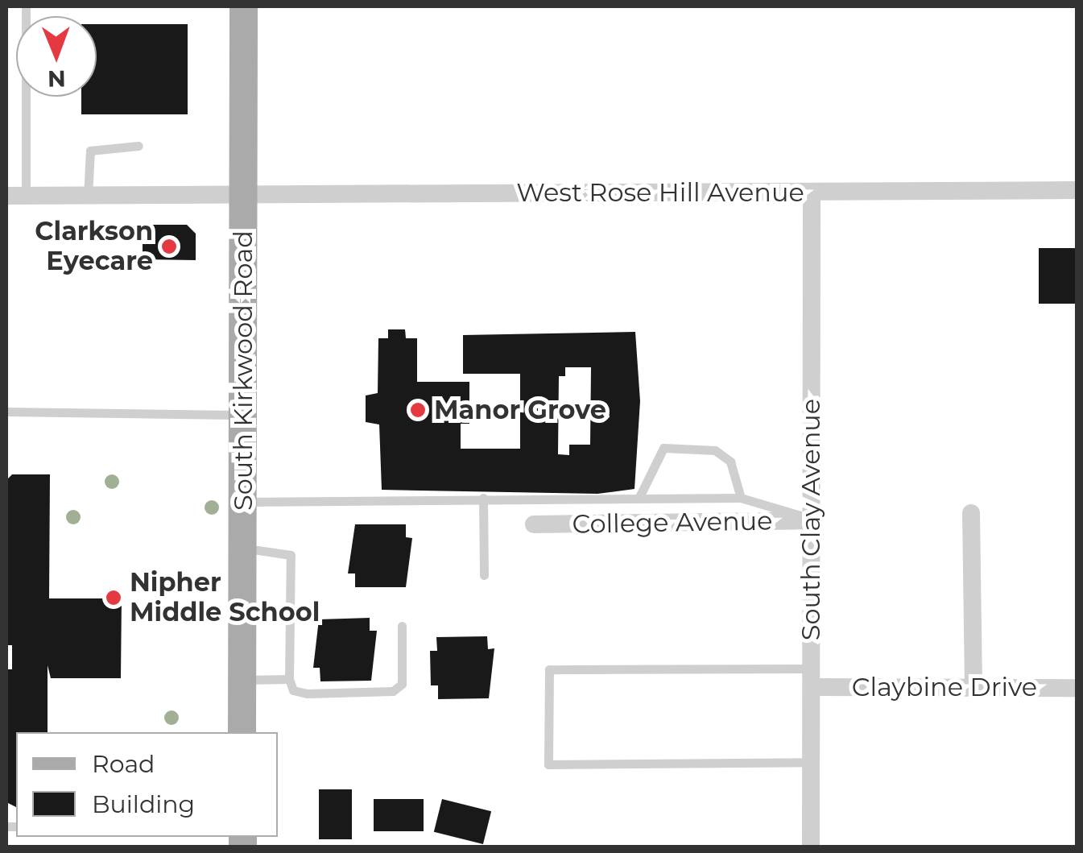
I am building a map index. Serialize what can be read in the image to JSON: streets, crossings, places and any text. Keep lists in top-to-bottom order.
{
  "streets": {
    "main road": ["South Kirkwood Road"],
    "street": [
      "West Rose Hill Avenue",
      "South Clay Avenue",
      "College Avenue",
      "Claybine Drive"
    ]
  },
  "crossings": [
    ["West Rose Hill Avenue", "South Kirkwood Road"],
    ["West Rose Hill Avenue", "South Clay Avenue"],
    ["South Clay Avenue", "College Avenue"],
    ["South Clay Avenue", "Claybine Drive"]
  ],
  "places": ["Clarkson Eyecare", "Manor Grove", "Nipher Middle School"],
  "legend": ["Road", "Building"],
  "north": "bottom"
}
